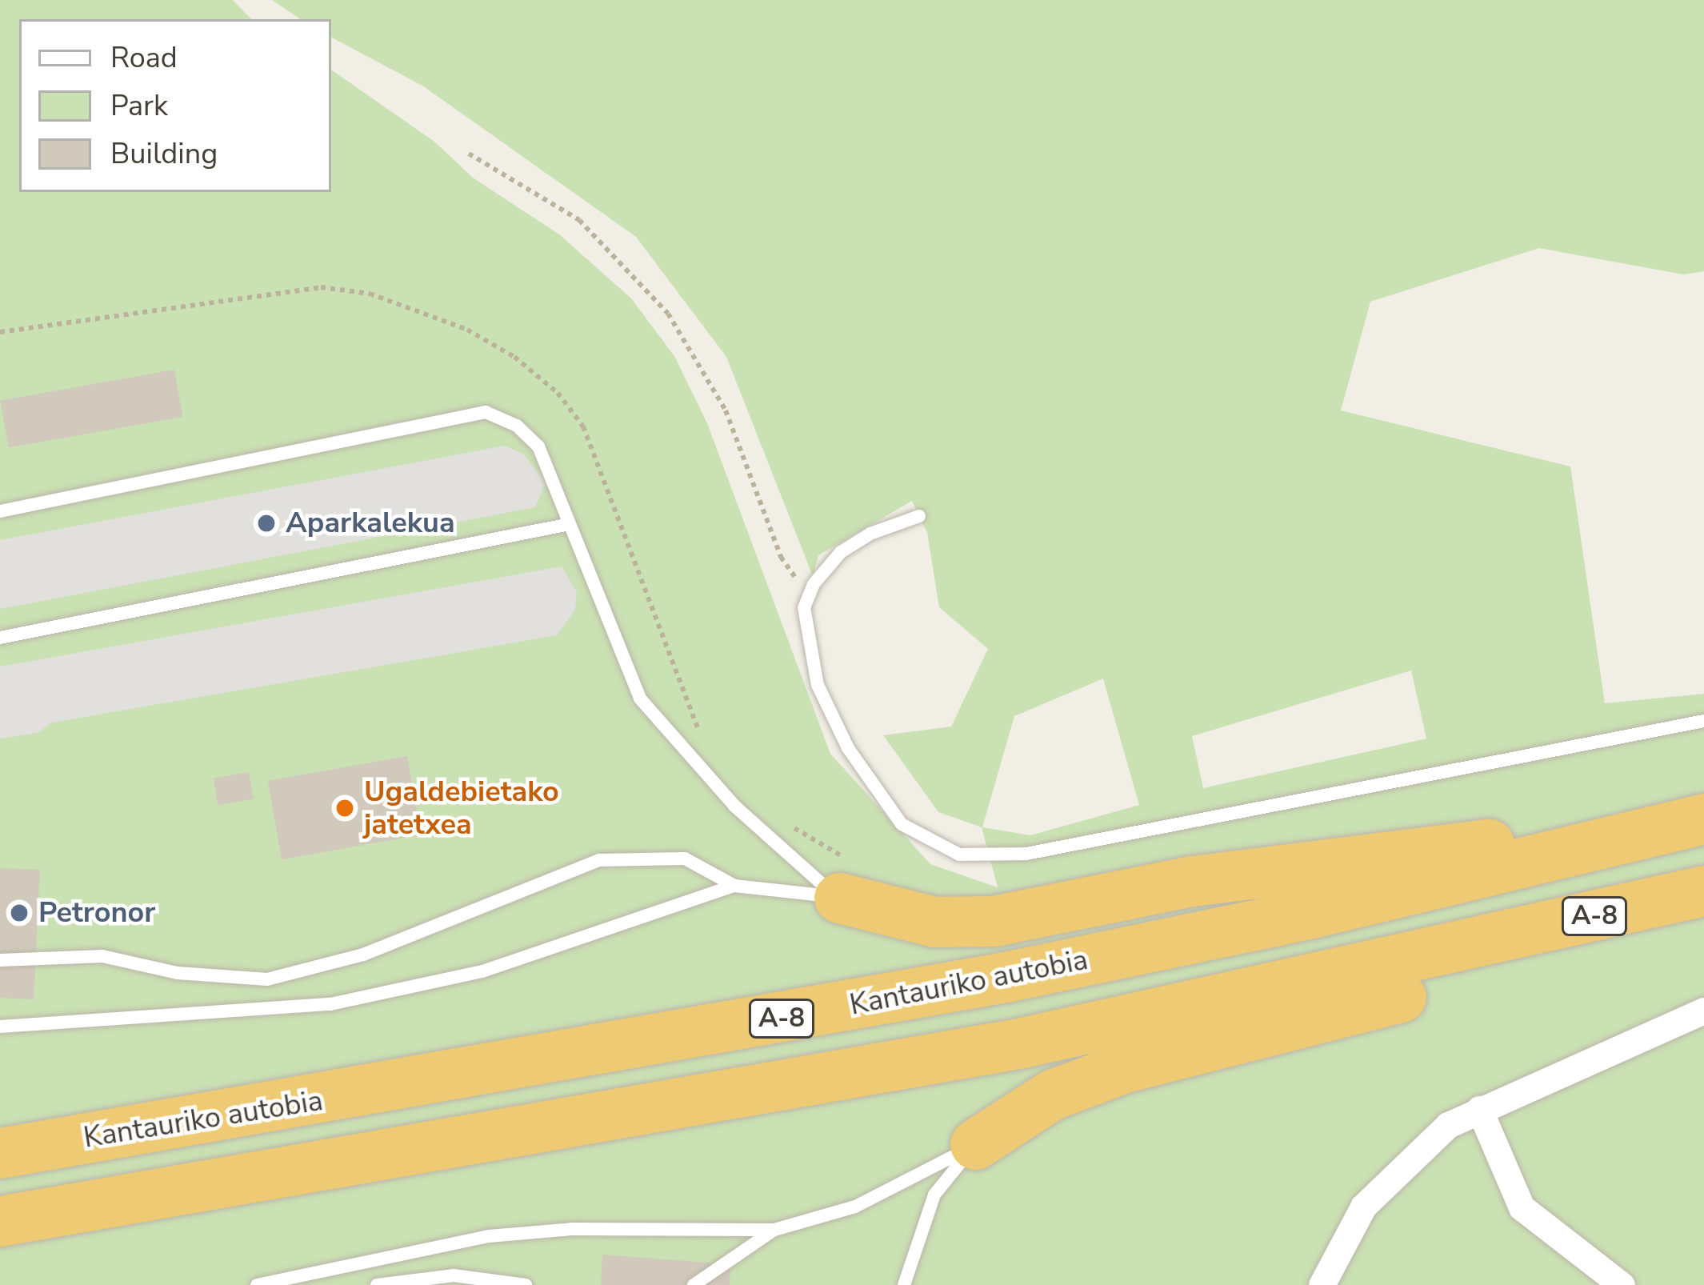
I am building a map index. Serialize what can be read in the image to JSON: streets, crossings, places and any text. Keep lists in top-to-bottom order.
{
  "streets": {
    "highway": ["A-8", "Kantauriko autobia"]
  },
  "places": ["Aparkalekua", "Ugaldebietako jatetxea", "Petronor"],
  "legend": ["Road", "Park", "Building"]
}
